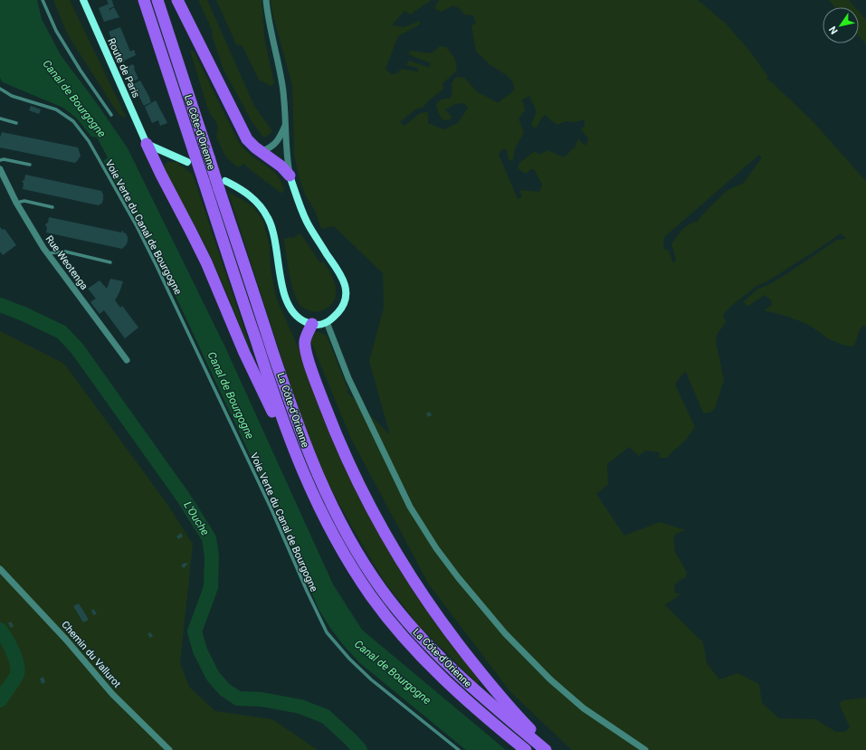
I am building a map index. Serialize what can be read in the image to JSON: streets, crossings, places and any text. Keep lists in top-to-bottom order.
{
  "streets": {
    "highway": ["La Côte-d'Orienne"],
    "main road": ["Route de Paris"],
    "street": ["Rue Weotenga", "Chemin du Vallurot"],
    "lane": ["Voie Verte du Canal de Bourgogne"]
  },
  "water": ["Canal de Bourgogne", "L'Ouche"],
  "north": "bottom left"
}
